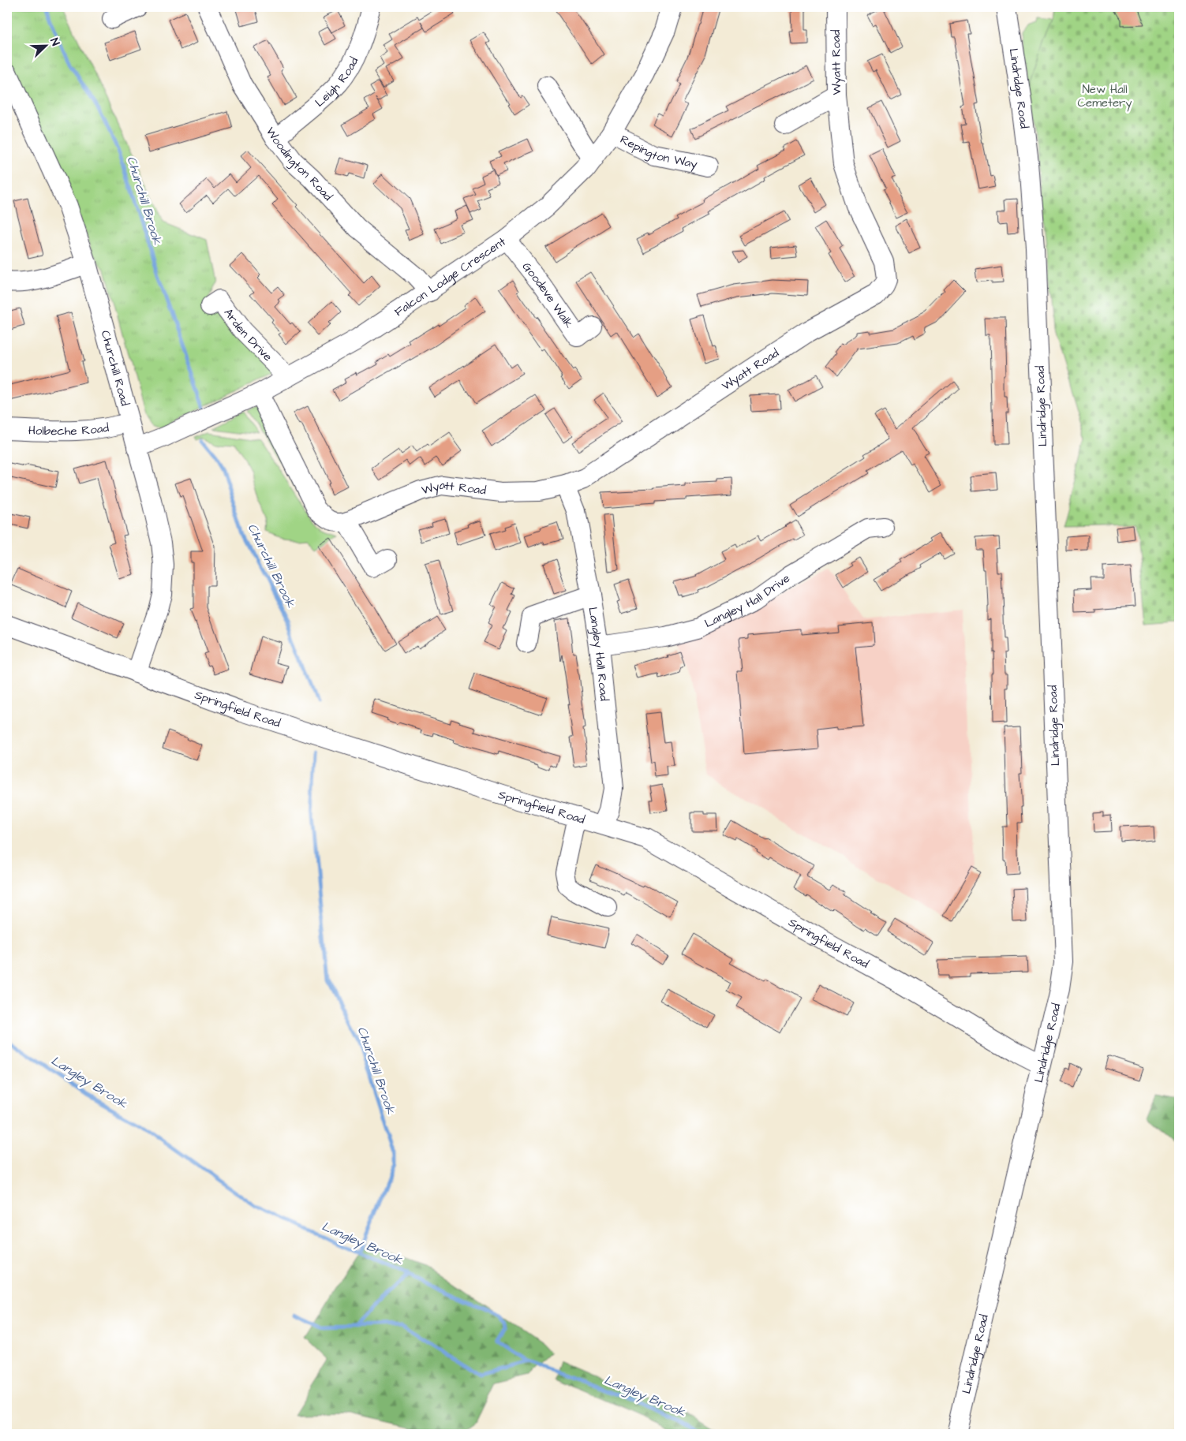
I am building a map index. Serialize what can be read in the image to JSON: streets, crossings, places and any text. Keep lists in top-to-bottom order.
{
  "streets": {
    "street": [
      "Wyatt Road",
      "Leigh Road",
      "Lindridge Road",
      "Repington Way",
      "Woodington Road",
      "Falcon Lodge Crescent",
      "Goodeve Walk",
      "Arden Drive",
      "Churchill Road",
      "Holbeche Road",
      "Langley Hall Drive",
      "Langley Hall Road",
      "Springfield Road"
    ]
  },
  "crossings": [
    ["Wyatt Road", "Falcon Lodge Crescent"],
    ["Wyatt Road", "Langley Hall Road"],
    ["Leigh Road", "Woodington Road"],
    ["Lindridge Road", "Springfield Road"],
    ["Repington Way", "Falcon Lodge Crescent"],
    ["Woodington Road", "Falcon Lodge Crescent"],
    ["Falcon Lodge Crescent", "Goodeve Walk"],
    ["Falcon Lodge Crescent", "Arden Drive"],
    ["Falcon Lodge Crescent", "Churchill Road"],
    ["Churchill Road", "Holbeche Road"],
    ["Churchill Road", "Springfield Road"],
    ["Langley Hall Drive", "Langley Hall Road"],
    ["Langley Hall Road", "Springfield Road"]
  ],
  "water": ["Churchill Brook", "Langley Brook"],
  "parks": ["New Hall Cemetery"],
  "north": "top right"
}
